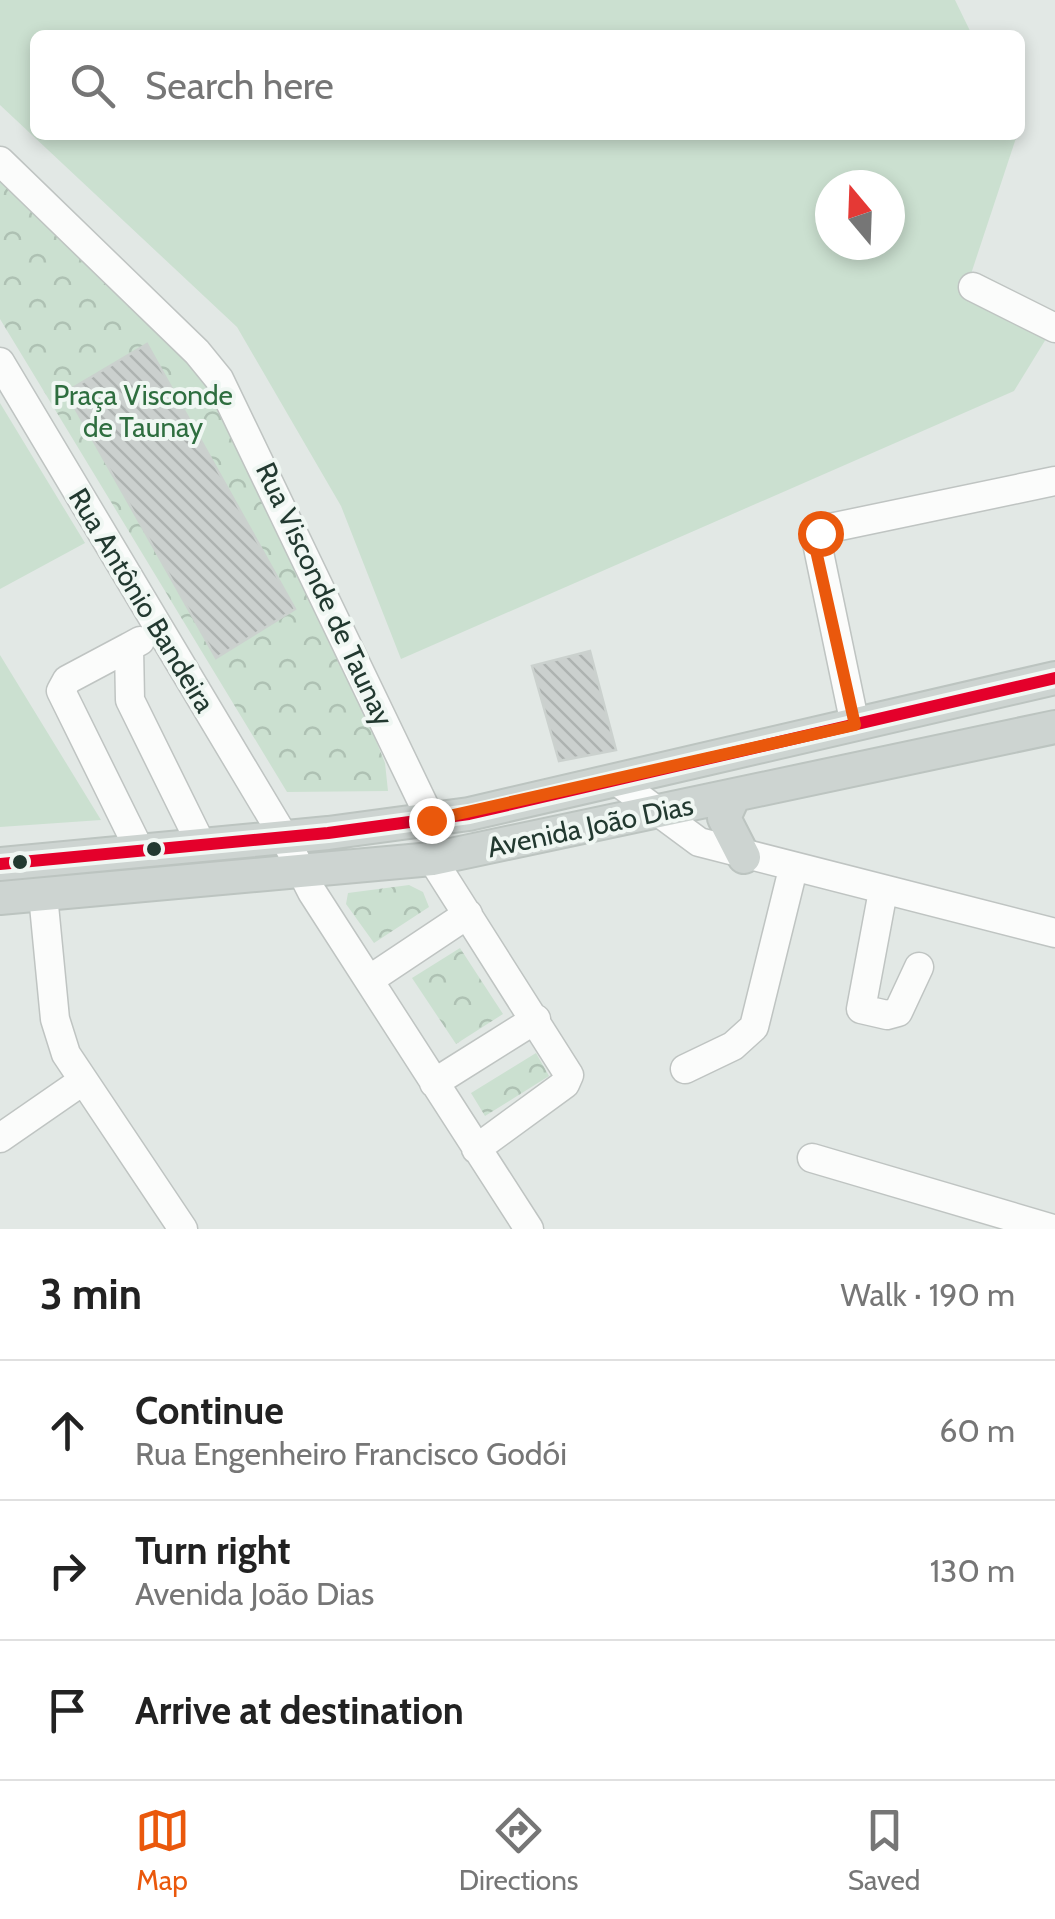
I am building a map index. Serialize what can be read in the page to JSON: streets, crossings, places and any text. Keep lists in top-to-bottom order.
{
  "streets": {
    "main road": ["Avenida João Dias"],
    "street": ["Rua Visconde de Taunay", "Rua Antônio Bandeira"]
  },
  "crossings": [
    ["Rua Visconde de Taunay", "Avenida João Dias"],
    ["Rua Antônio Bandeira", "Avenida João Dias"]
  ],
  "parks": ["Praça Visconde de Taunay"],
  "north": "top",
  "page": {
    "search": "Search here",
    "heading": ["3 min", "Walk · 190 m"],
    "list": [
      ["Continue", "Rua Engenheiro Francisco Godói", "60 m"],
      ["Turn right", "Avenida João Dias", "130 m"],
      "Arrive at destination"
    ],
    "nav": ["Map", "Directions", "Saved"]
  }
}
